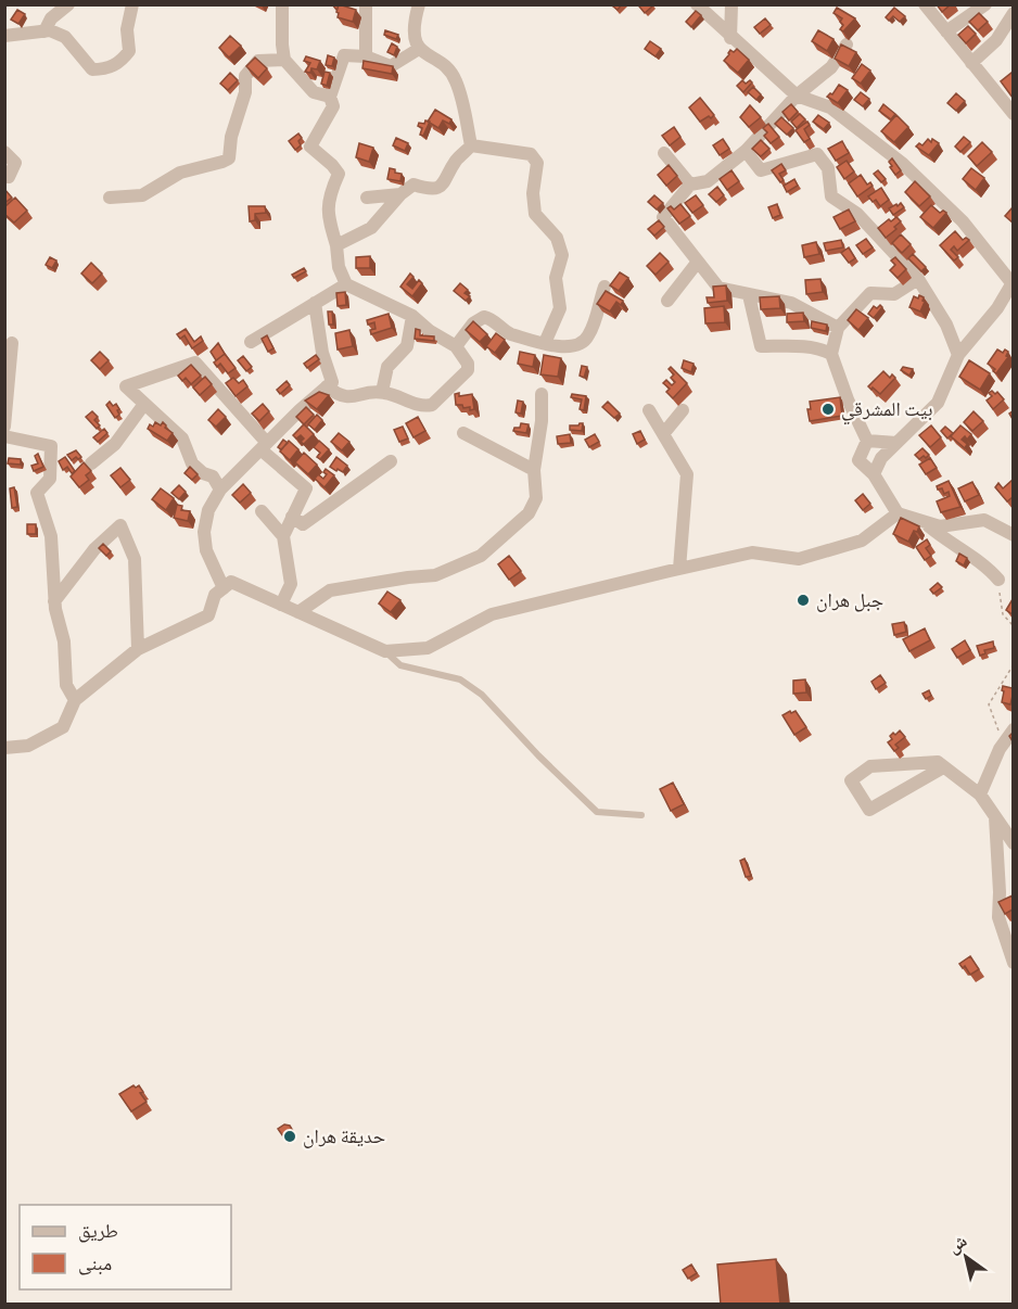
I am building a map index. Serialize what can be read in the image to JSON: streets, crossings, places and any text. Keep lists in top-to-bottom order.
{
  "places": ["بيت المشرقي", "جبل هران", "حديقة هران"],
  "legend": ["طريق", "مبنى"],
  "north": "top left"
}
